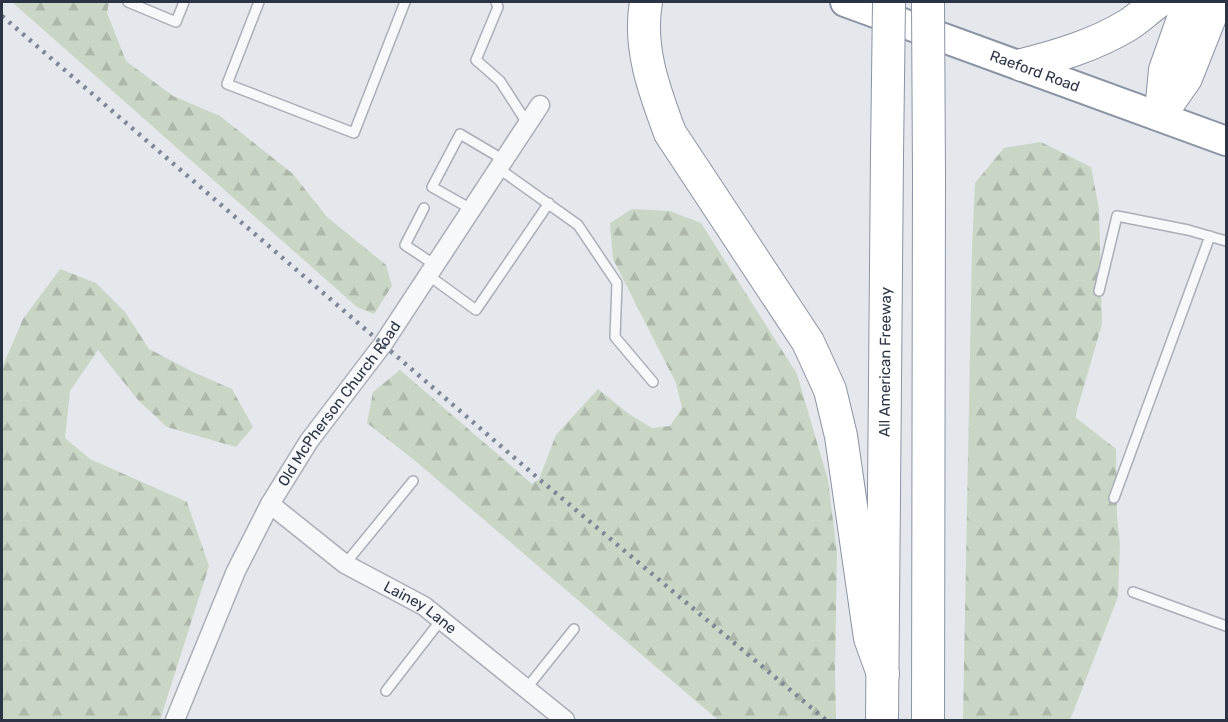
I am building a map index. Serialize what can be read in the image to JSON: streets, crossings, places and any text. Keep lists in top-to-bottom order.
{
  "streets": {
    "highway": ["Raeford Road", "All American Freeway"],
    "street": ["Old McPherson Church Road", "Lainey Lane"]
  },
  "crossings": [
    ["Old McPherson Church Road", "Lainey Lane"]
  ]
}
